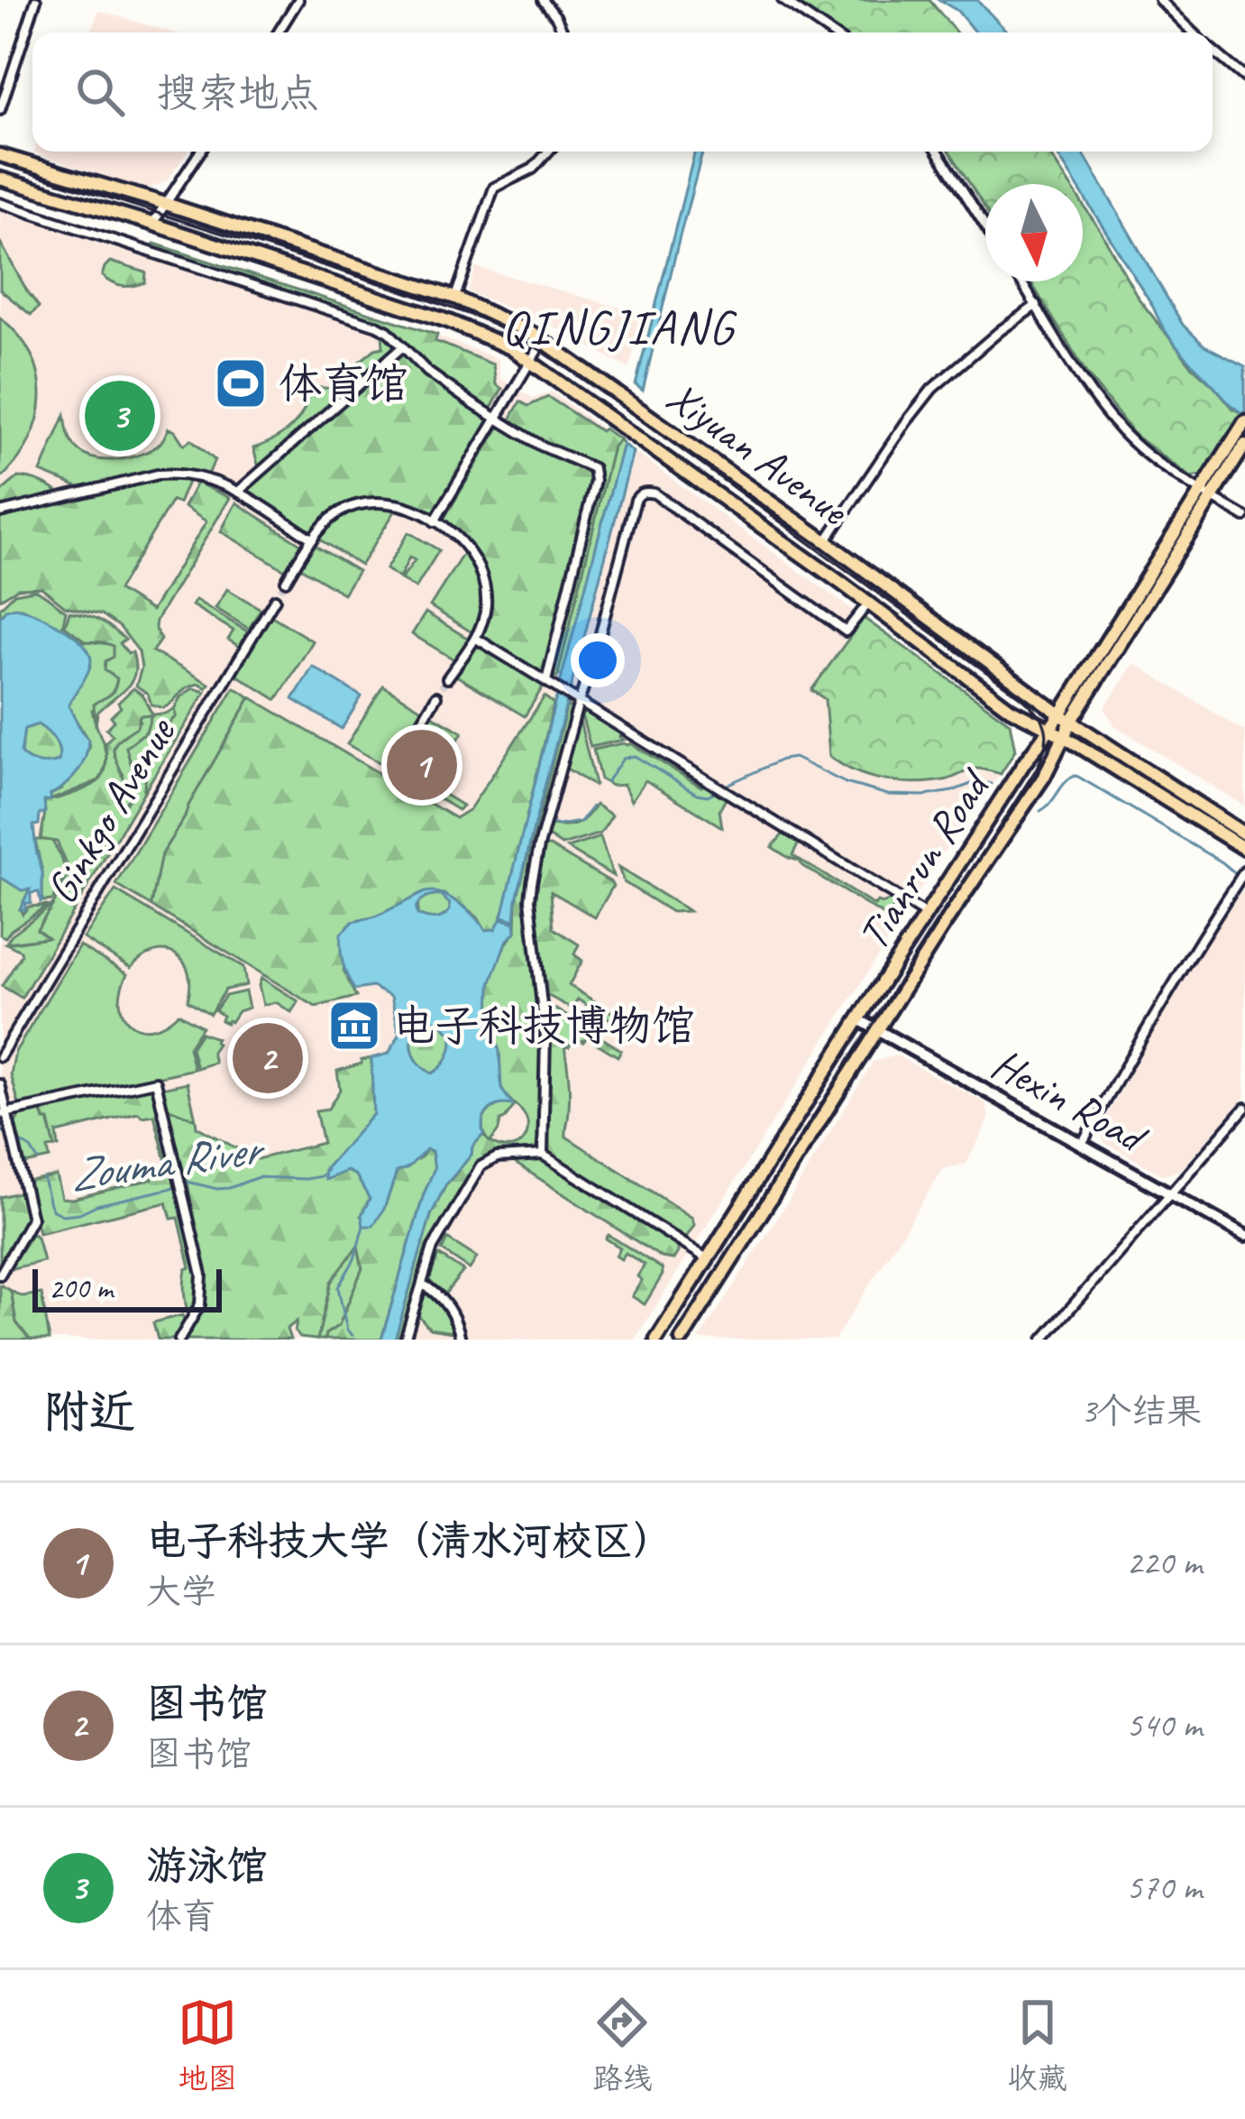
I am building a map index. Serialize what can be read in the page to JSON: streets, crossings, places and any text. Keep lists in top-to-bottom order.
{
  "streets": {
    "main road": ["Xiyuan Avenue", "Tianrun Road"],
    "street": ["Ginkgo Avenue", "Hexin Road"]
  },
  "crossings": [
    ["Xiyuan Avenue", "Tianrun Road"],
    ["Tianrun Road", "Hexin Road"]
  ],
  "districts": ["QINGJIANG"],
  "water": ["Zouma River"],
  "places": {
    "sports": ["体育馆"],
    "museum": ["电子科技博物馆"]
  },
  "scale_bar": "200 m",
  "north": "bottom",
  "page": {
    "search": "搜索地点",
    "pins": ["3", "1", "2"],
    "scale": "200 m",
    "heading": ["附近", "3个结果"],
    "list": [
      {
        "mark": "1",
        "name": "电子科技大学（清水河校区）",
        "note": "大学",
        "value": "220 m"
      },
      {
        "mark": "2",
        "name": "图书馆",
        "note": "图书馆",
        "value": "540 m"
      },
      {
        "mark": "3",
        "name": "游泳馆",
        "note": "体育",
        "value": "570 m"
      }
    ],
    "nav": ["地图", "路线", "收藏"]
  }
}
